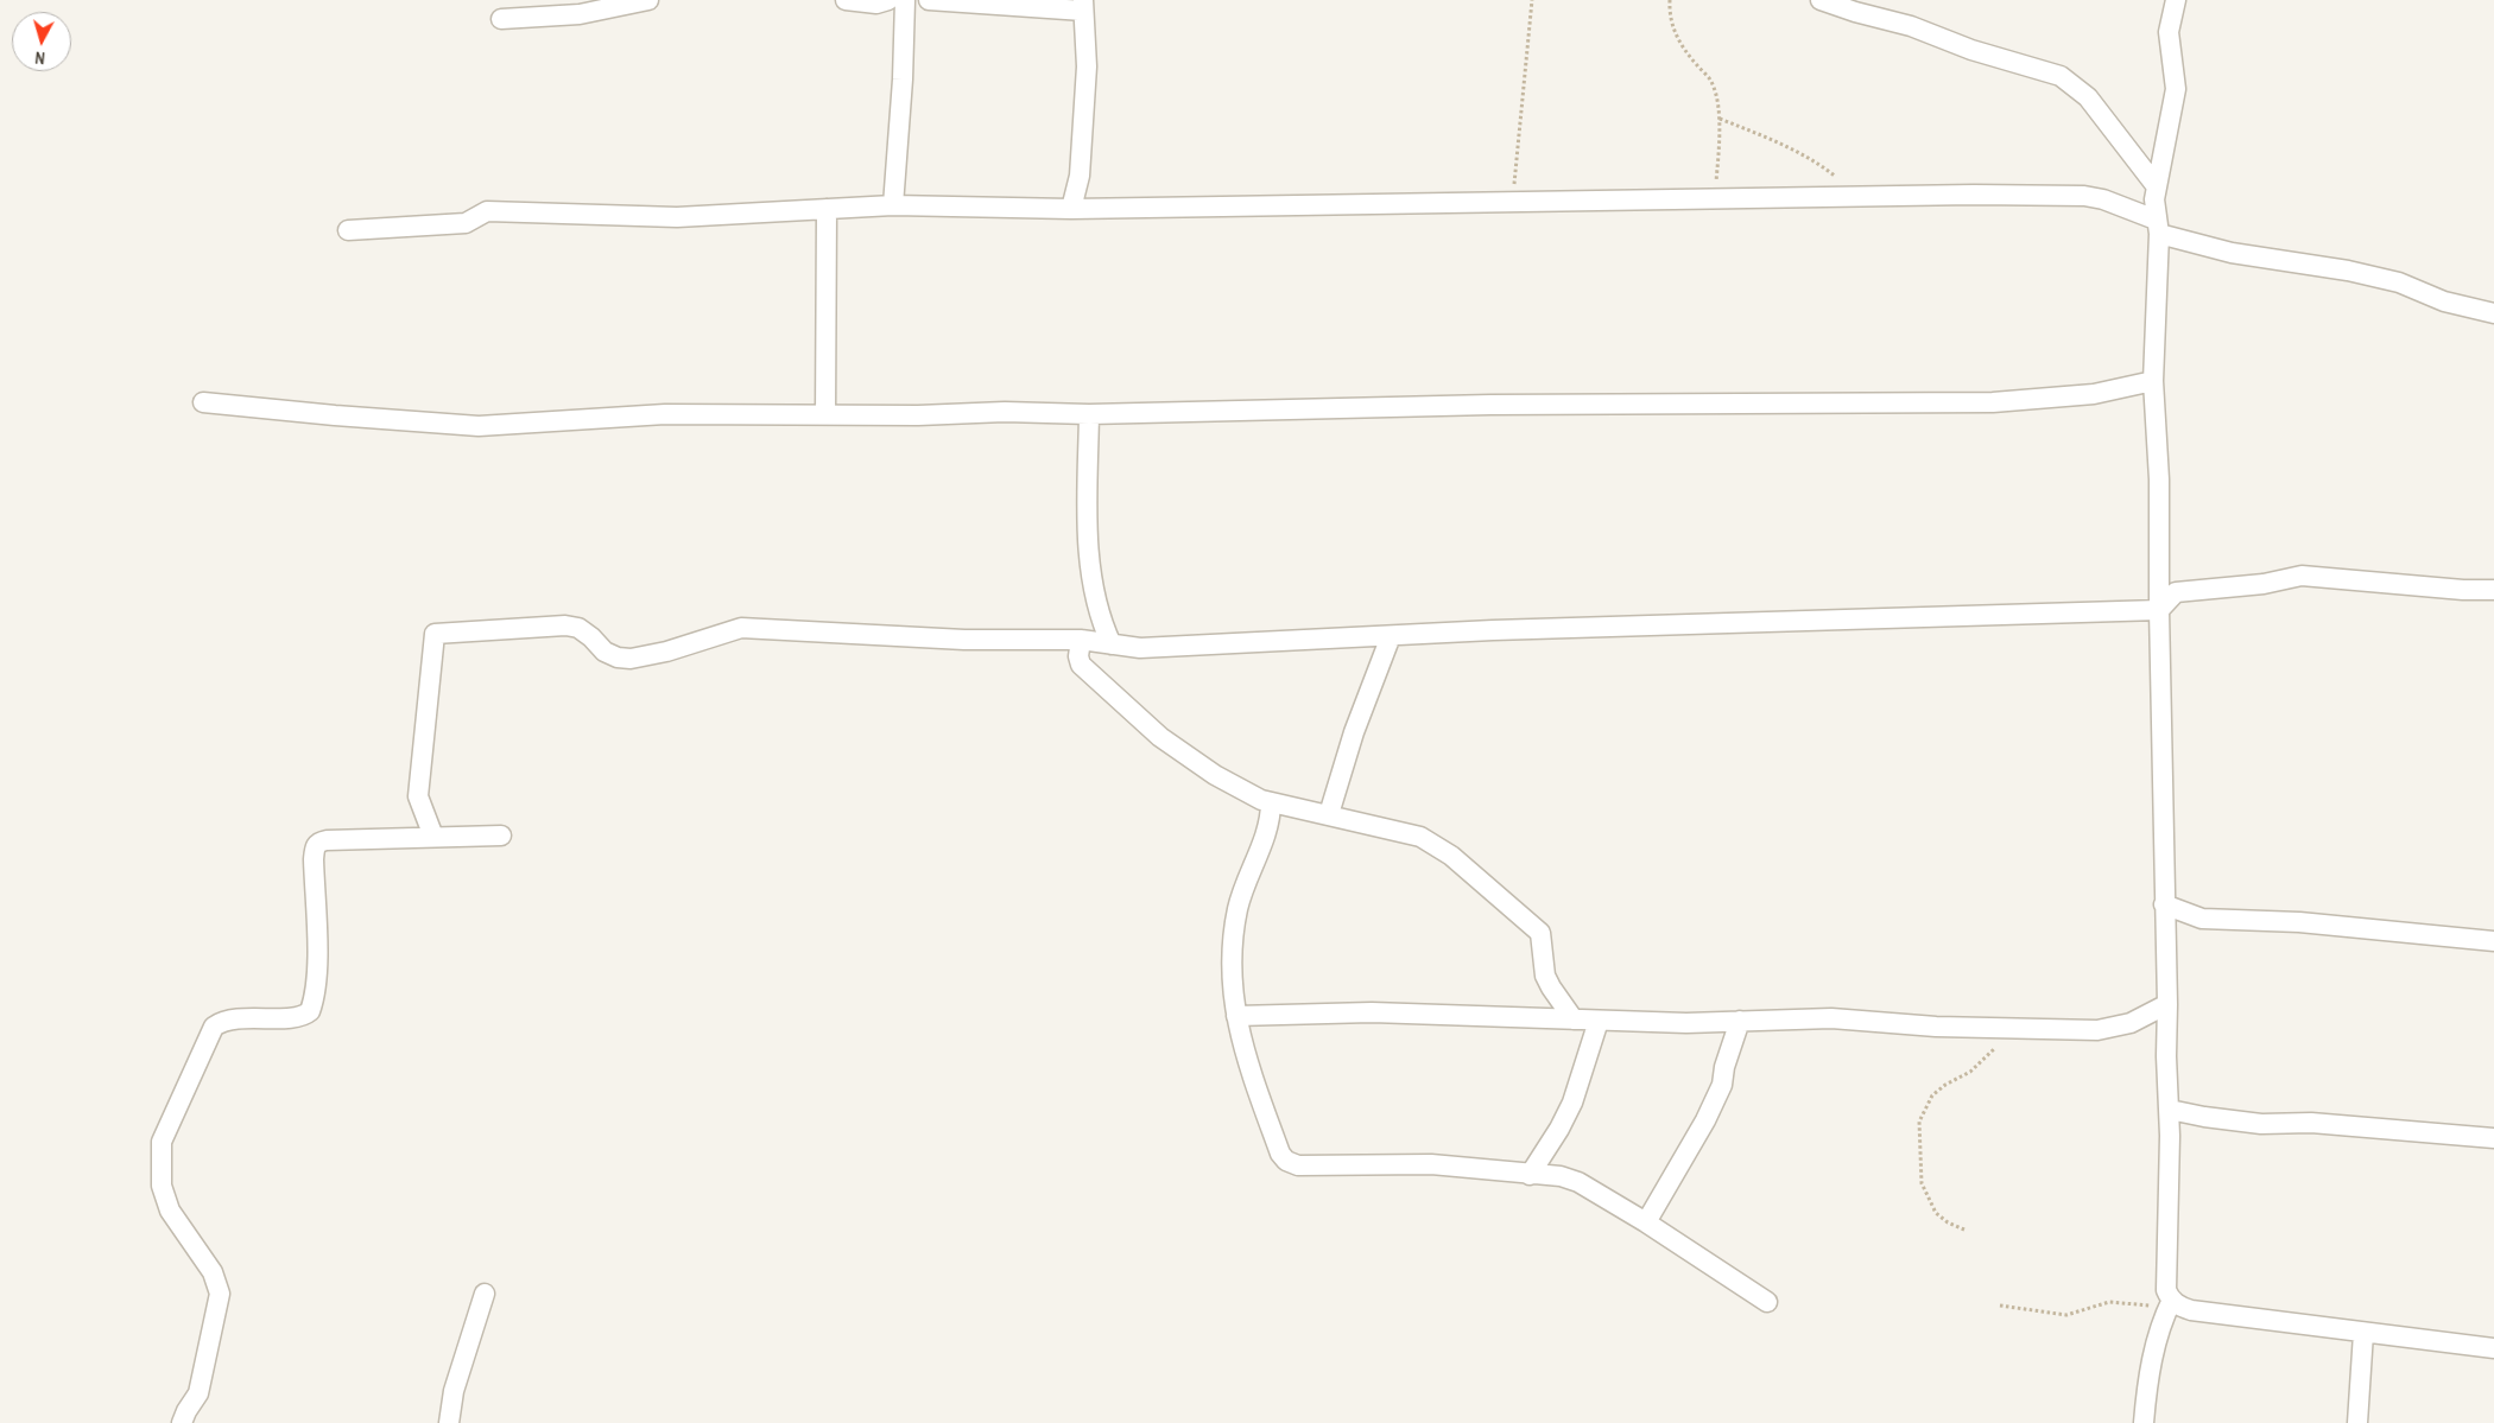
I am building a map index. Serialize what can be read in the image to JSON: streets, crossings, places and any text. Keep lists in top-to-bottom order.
{
  "north": "bottom"
}
